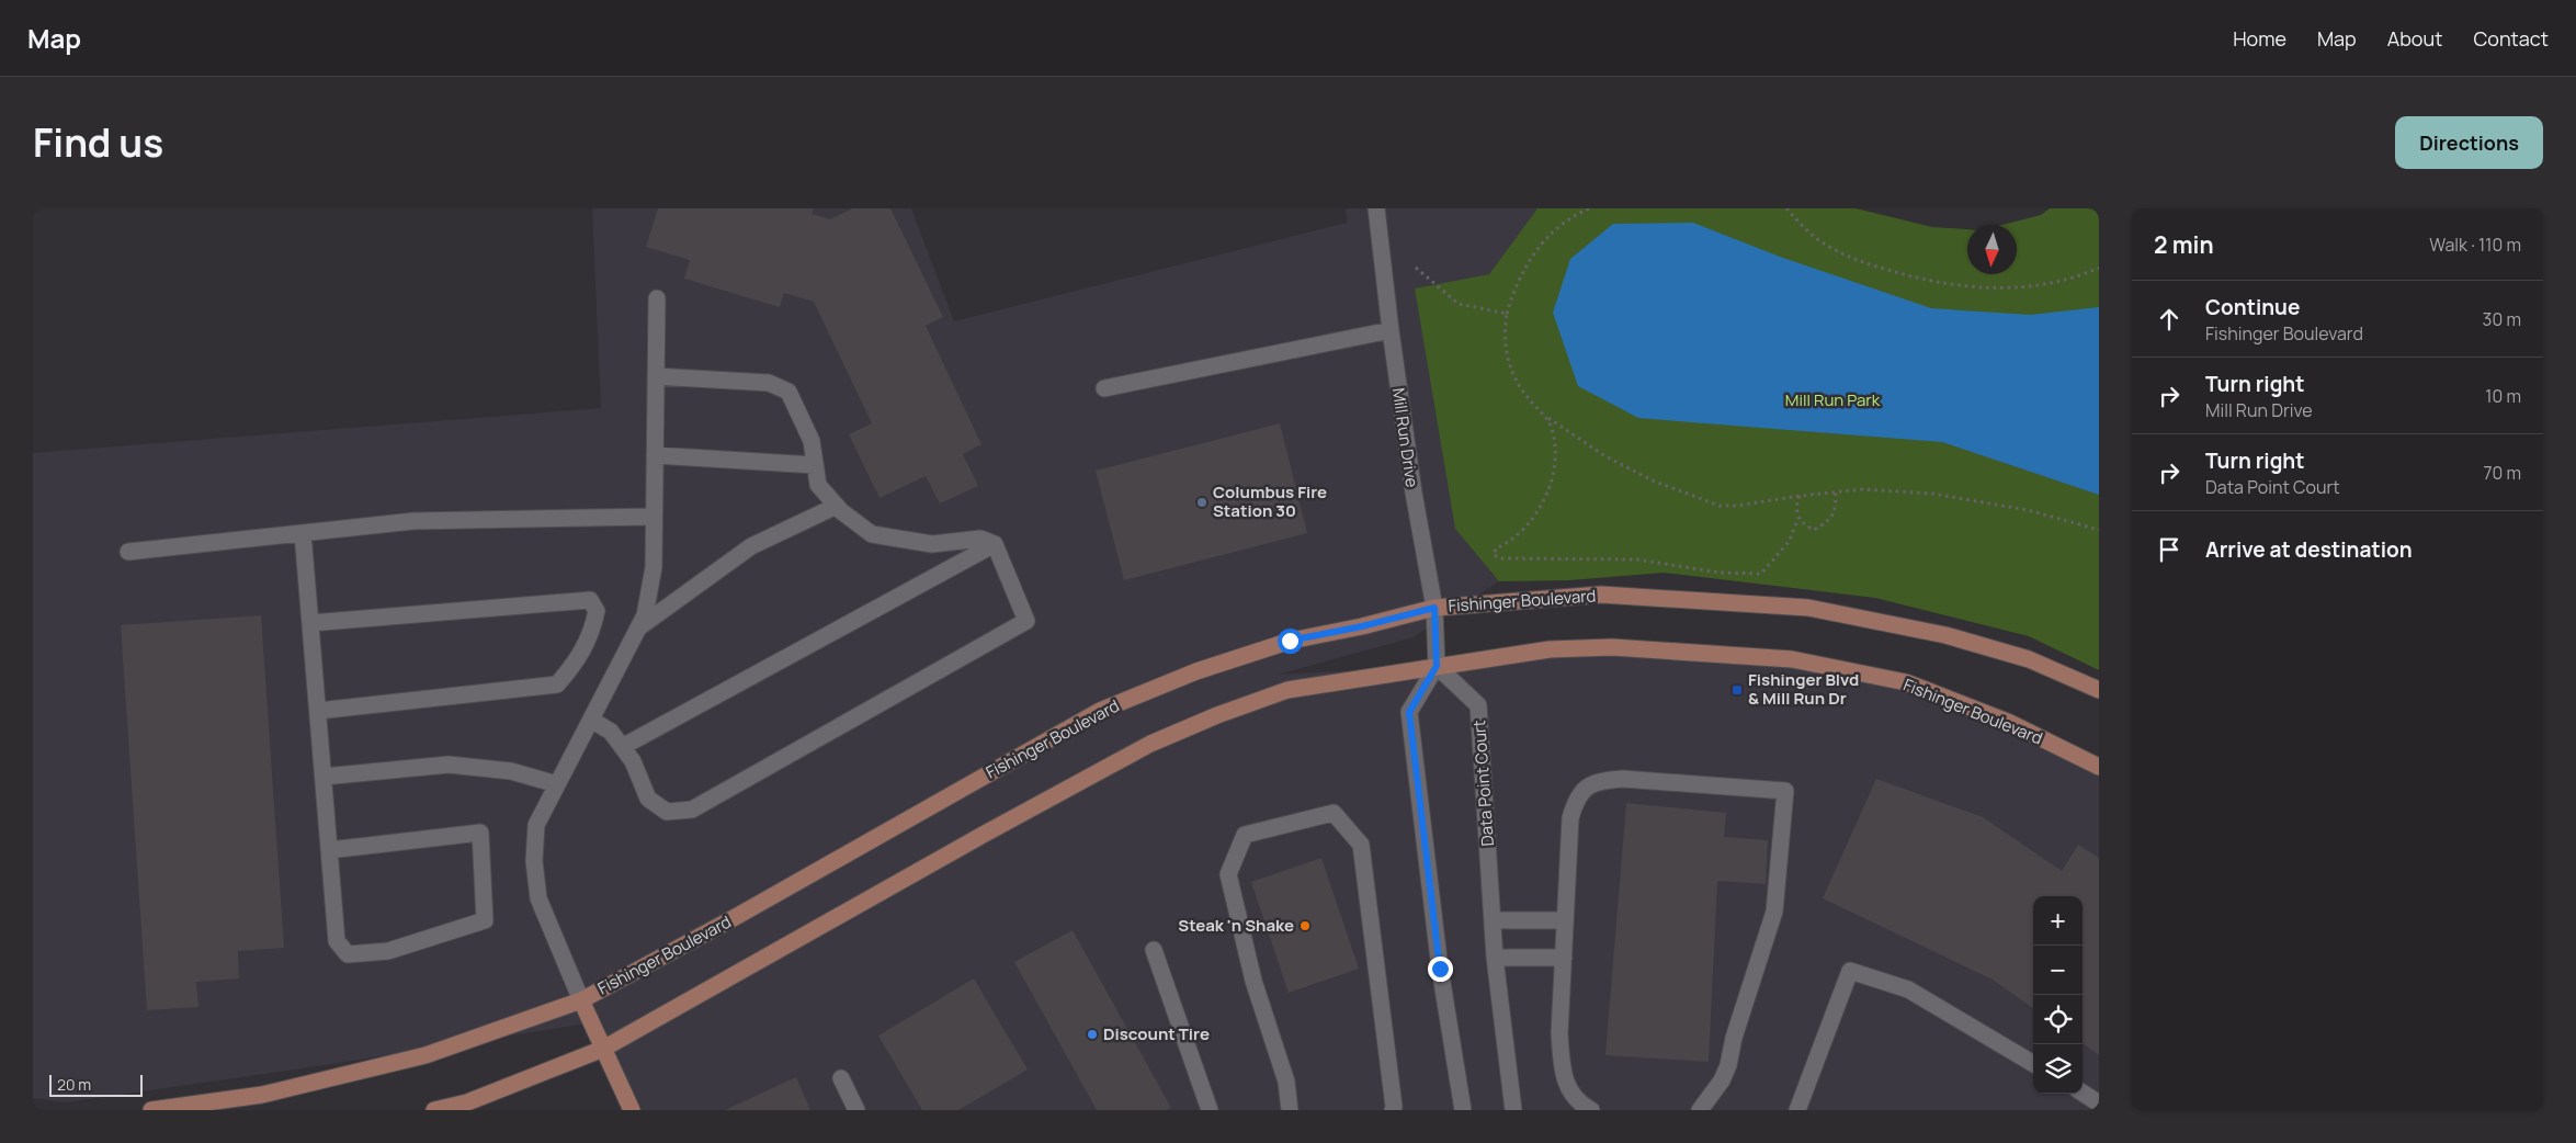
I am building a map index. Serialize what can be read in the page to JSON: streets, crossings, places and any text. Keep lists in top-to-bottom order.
{
  "streets": {
    "main road": ["Fishinger Boulevard"],
    "street": ["Mill Run Drive", "Data Point Court"]
  },
  "crossings": [
    ["Mill Run Drive", "Fishinger Boulevard"],
    ["Mill Run Drive", "Data Point Court"],
    ["Fishinger Boulevard", "Data Point Court"]
  ],
  "parks": ["Mill Run Park"],
  "places": {
    "other": ["Columbus Fire Station 30", "Steak 'n Shake", "Discount Tire"],
    "transit": ["Fishinger Blvd & Mill Run Dr"]
  },
  "scale_bar": "20 m",
  "north": "bottom",
  "page": {
    "header": "Map",
    "nav": [
      "Home",
      "Map",
      "About",
      "Contact"
    ],
    "title": "Find us",
    "buttons": "Directions",
    "heading": ["2 min", "Walk · 110 m"],
    "list": [
      ["Continue", "Fishinger Boulevard", "30 m"],
      ["Turn right", "Mill Run Drive", "10 m"],
      ["Turn right", "Data Point Court", "70 m"],
      "Arrive at destination"
    ],
    "map_buttons": ["+", "−"],
    "scale": "20 m"
  }
}
